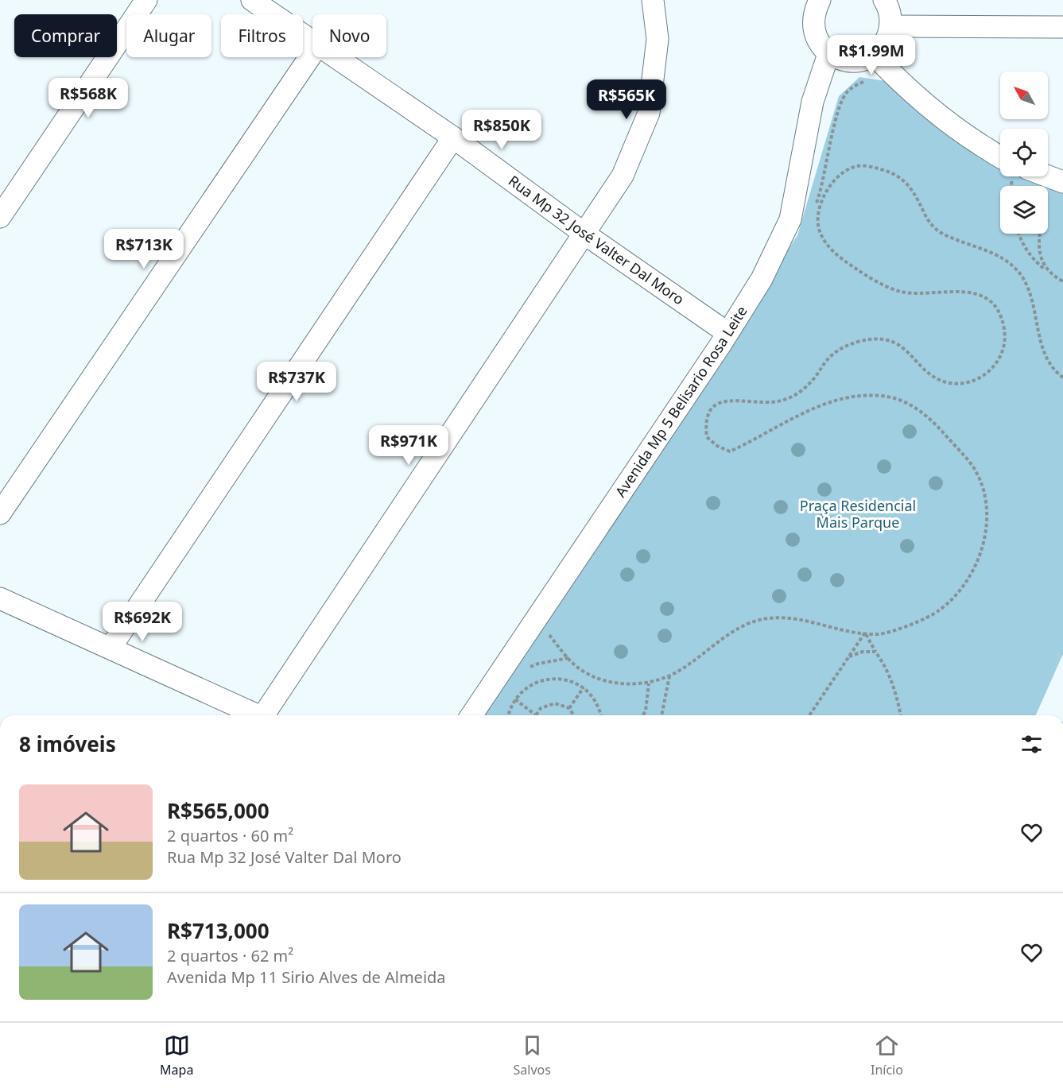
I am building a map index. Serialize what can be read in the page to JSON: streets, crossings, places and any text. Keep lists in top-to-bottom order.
{
  "streets": {
    "street": ["Rua Mp 32 José Valter Dal Moro", "Avenida Mp 5 Belisario Rosa Leite"]
  },
  "crossings": [
    ["Rua Mp 32 José Valter Dal Moro", "Avenida Mp 5 Belisario Rosa Leite"]
  ],
  "parks": ["Praça Residencial Mais Parque"],
  "north": "top left",
  "page": {
    "chip": [
      "Comprar",
      "Alugar",
      "Filtros",
      "Novo"
    ],
    "price": [
      "R$1.99M",
      "R$568K",
      "R$565K",
      "R$850K",
      "R$713K",
      "R$737K",
      "R$971K",
      "R$692K"
    ],
    "heading": "8 imóveis",
    "list": [
      {
        "name": "R$565,000",
        "note": "2 quartos · 60 m² · Rua Mp 32 José Valter Dal Moro"
      },
      {
        "name": "R$713,000",
        "note": "2 quartos · 62 m² · Avenida Mp 11 Sirio Alves de Almeida"
      }
    ],
    "tabs": ["Mapa", "Salvos", "Início"]
  }
}
